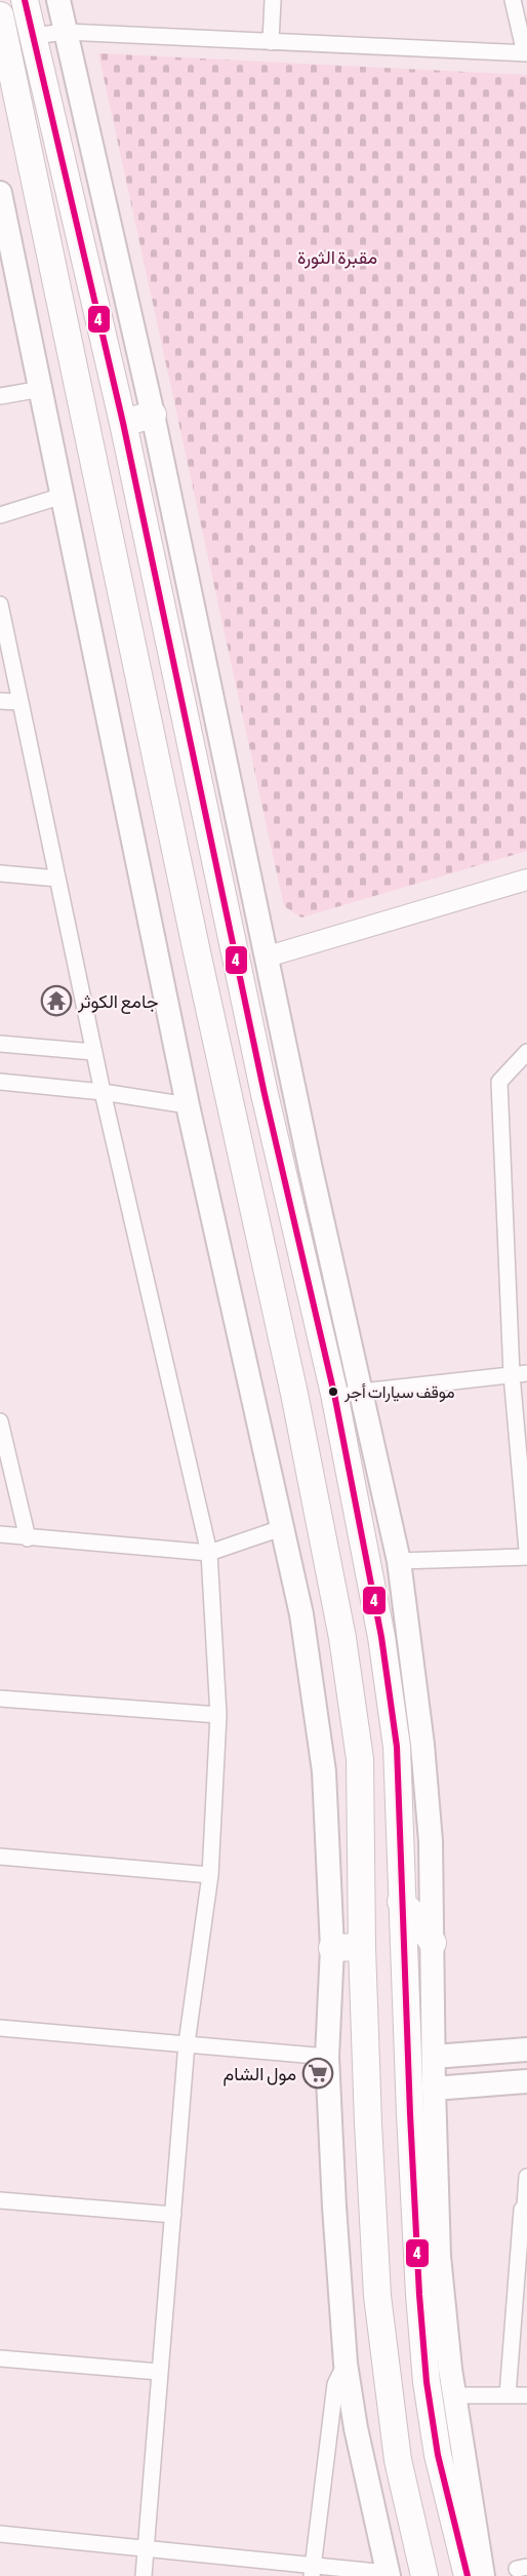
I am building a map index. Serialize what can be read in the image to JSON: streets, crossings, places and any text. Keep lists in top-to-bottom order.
{
  "parks": ["مقبرة الثورة"],
  "places": {
    "temple": ["جامع الكوثر"],
    "other": ["موقف سيارات أجر"],
    "supermarket": ["مول الشام"]
  },
  "lines": ["transit line 4"]
}
